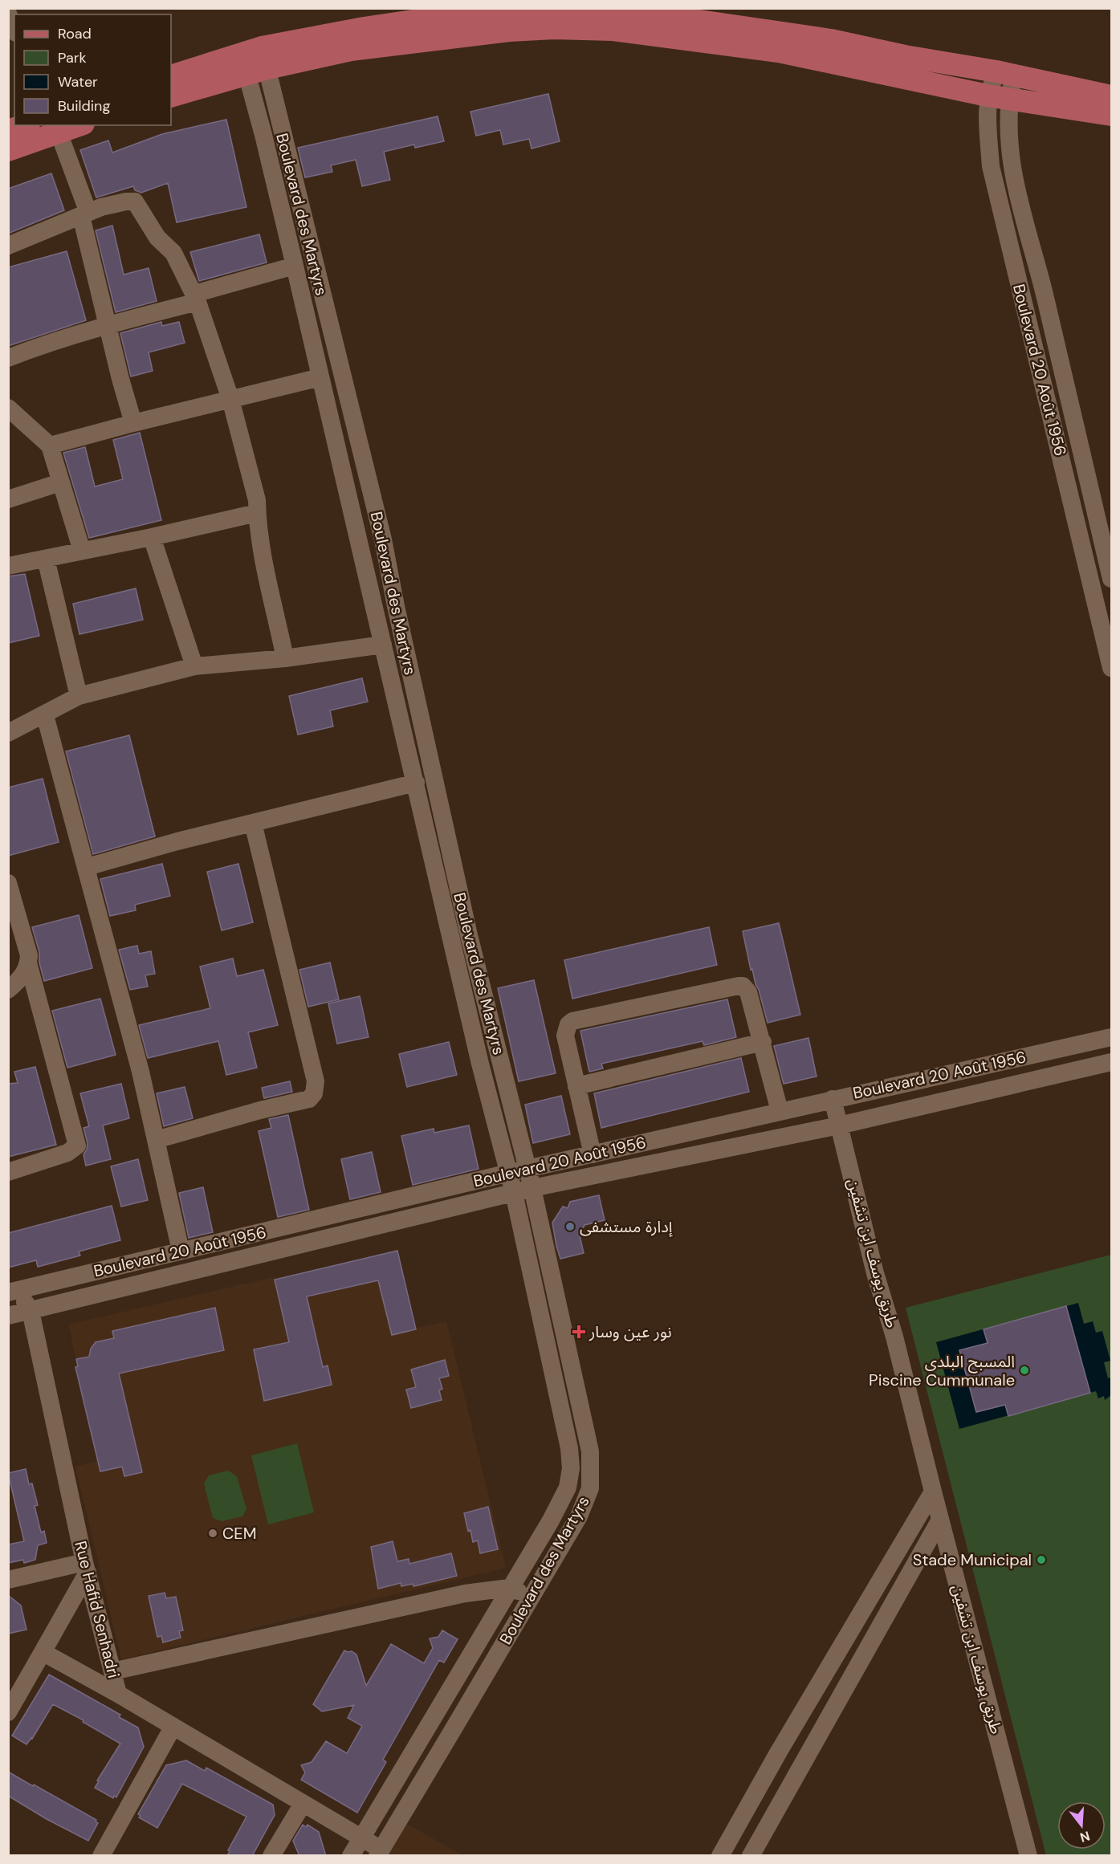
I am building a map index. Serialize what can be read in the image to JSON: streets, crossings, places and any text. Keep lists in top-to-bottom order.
{
  "streets": {
    "street": [
      "Boulevard des Martyrs",
      "Boulevard 20 Août 1956",
      "طريق يوسف ابن تشفين",
      "Rue Hafid Senhadri"
    ]
  },
  "crossings": [
    ["Boulevard des Martyrs", "Boulevard 20 Août 1956"],
    ["Boulevard des Martyrs", "Rue Hafid Senhadri"],
    ["Boulevard 20 Août 1956", "طريق يوسف ابن تشفين"],
    ["Boulevard 20 Août 1956", "Rue Hafid Senhadri"]
  ],
  "places": {
    "other": [
      "إدارة مستشفى",
      "المسبح البلدي Piscine Cummunale",
      "CEM",
      "Stade Municipal"
    ],
    "health": ["نور عين وسار"]
  },
  "legend": [
    "Road",
    "Park",
    "Water",
    "Building"
  ],
  "north": "bottom"
}
